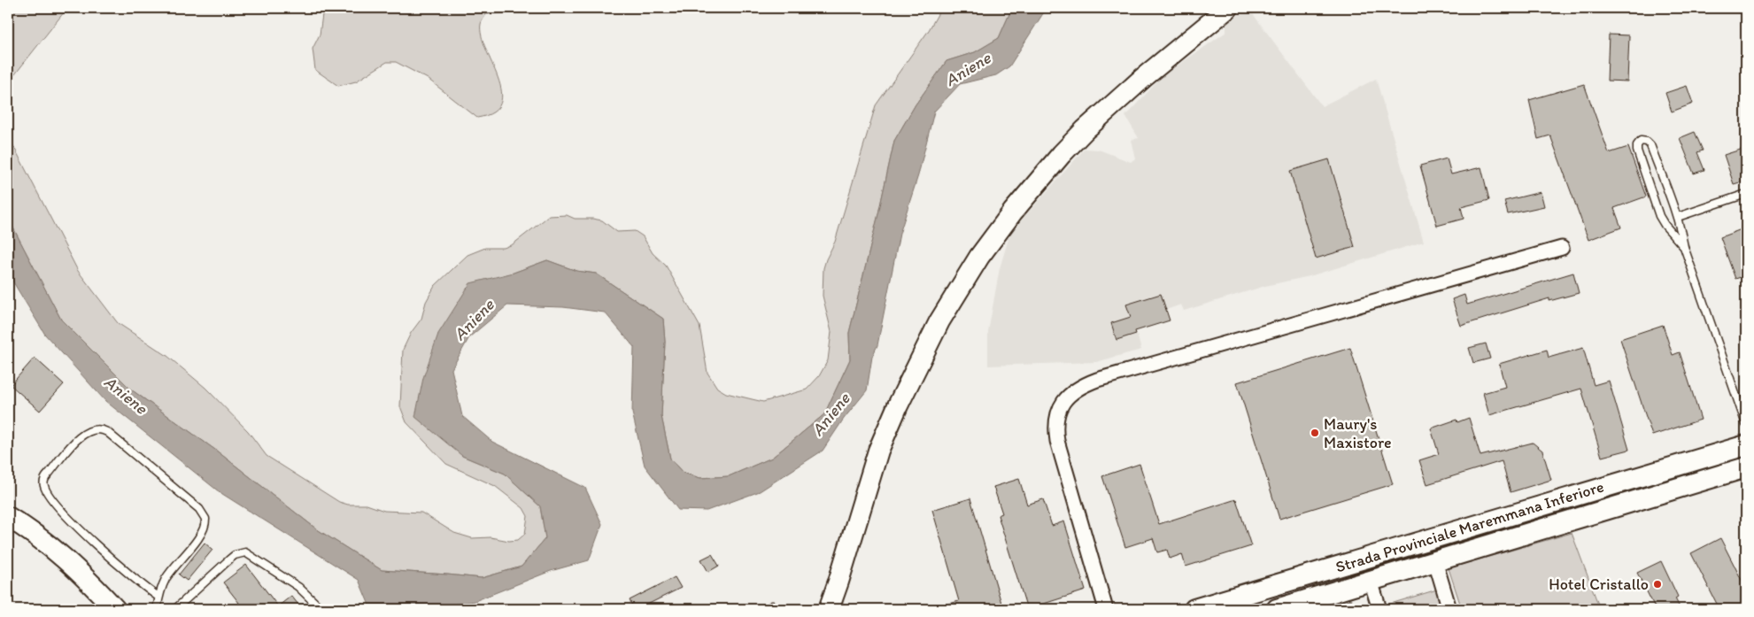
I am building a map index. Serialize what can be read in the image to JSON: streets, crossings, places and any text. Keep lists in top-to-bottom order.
{
  "streets": {
    "main road": ["Strada Provinciale Maremmana Inferiore"]
  },
  "water": ["Aniene"],
  "places": ["Maury's Maxistore", "Hotel Cristallo"]
}
